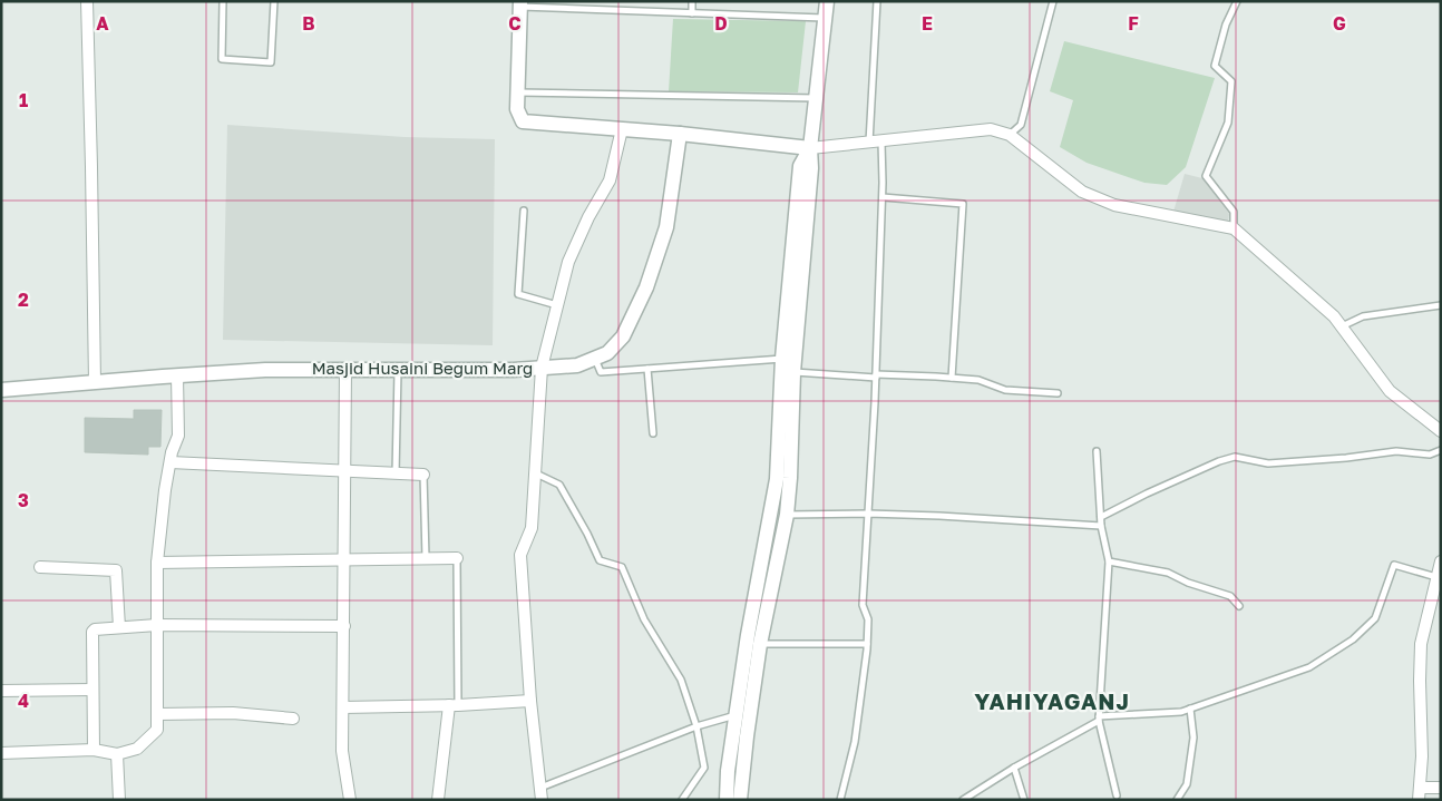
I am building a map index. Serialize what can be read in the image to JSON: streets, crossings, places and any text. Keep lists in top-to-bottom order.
{
  "streets": {
    "street": ["Masjid Husaini Begum Marg"]
  },
  "districts": ["YAHIYAGANJ"],
  "grid": {
    "columns": [
      "A",
      "B",
      "C",
      "D",
      "E",
      "F",
      "G"
    ],
    "rows": [
      "1",
      "2",
      "3",
      "4"
    ]
  }
}
